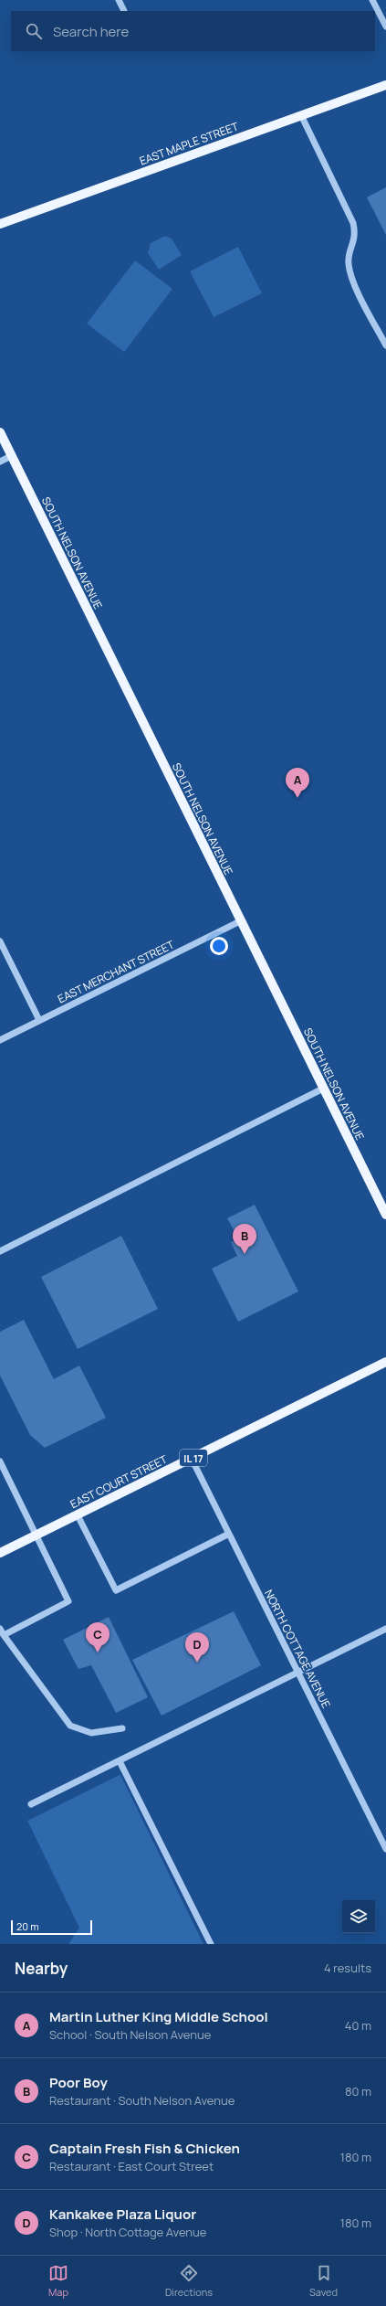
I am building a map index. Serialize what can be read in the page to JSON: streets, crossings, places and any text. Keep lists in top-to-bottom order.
{
  "streets": {
    "main road": [
      "EAST MAPLE STREET",
      "SOUTH NELSON AVENUE",
      "IL 17",
      "EAST COURT STREET"
    ],
    "street": ["EAST MERCHANT STREET", "NORTH COTTAGE AVENUE"]
  },
  "crossings": [
    ["SOUTH NELSON AVENUE", "EAST MERCHANT STREET"],
    ["EAST COURT STREET", "NORTH COTTAGE AVENUE"]
  ],
  "scale_bar": "20 m",
  "page": {
    "search": "Search here",
    "pins": [
      "A",
      "B",
      "C",
      "D"
    ],
    "scale": "20 m",
    "heading": ["Nearby", "4 results"],
    "list": [
      {
        "mark": "A",
        "name": "Martin Luther King Middle School",
        "note": "School · South Nelson Avenue",
        "value": "40 m"
      },
      {
        "mark": "B",
        "name": "Poor Boy",
        "note": "Restaurant · South Nelson Avenue",
        "value": "80 m"
      },
      {
        "mark": "C",
        "name": "Captain Fresh Fish & Chicken",
        "note": "Restaurant · East Court Street",
        "value": "180 m"
      },
      {
        "mark": "D",
        "name": "Kankakee Plaza Liquor",
        "note": "Shop · North Cottage Avenue",
        "value": "180 m"
      }
    ],
    "nav": ["Map", "Directions", "Saved"]
  }
}
